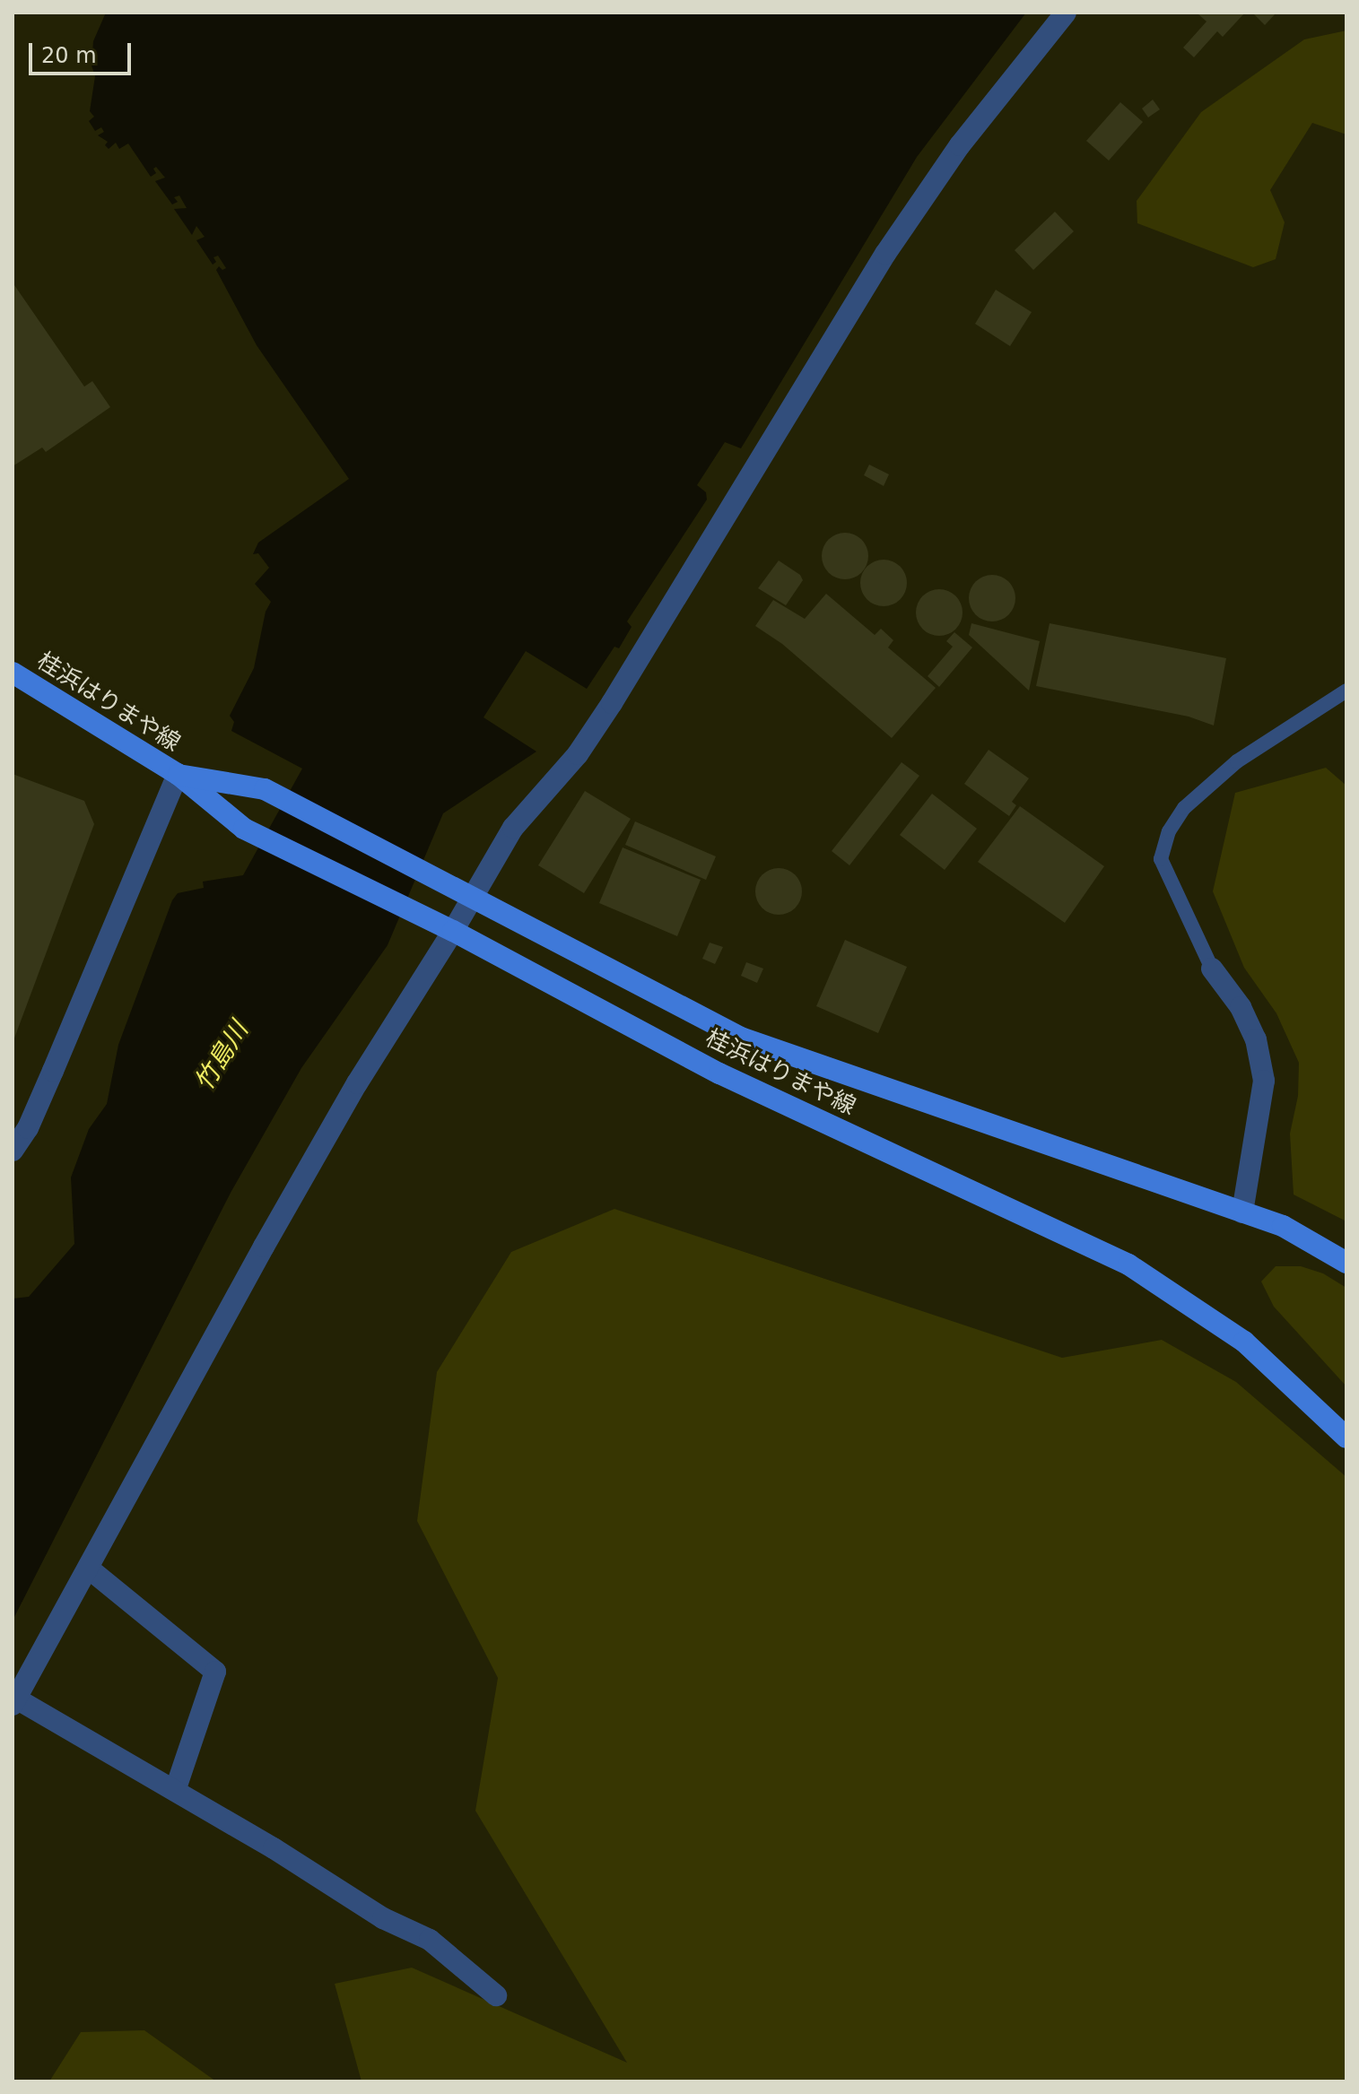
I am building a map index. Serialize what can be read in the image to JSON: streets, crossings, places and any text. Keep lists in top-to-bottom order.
{
  "streets": {
    "main road": ["桂浜はりまや線"]
  },
  "water": ["竹島川"],
  "scale_bar": "20 m"
}
